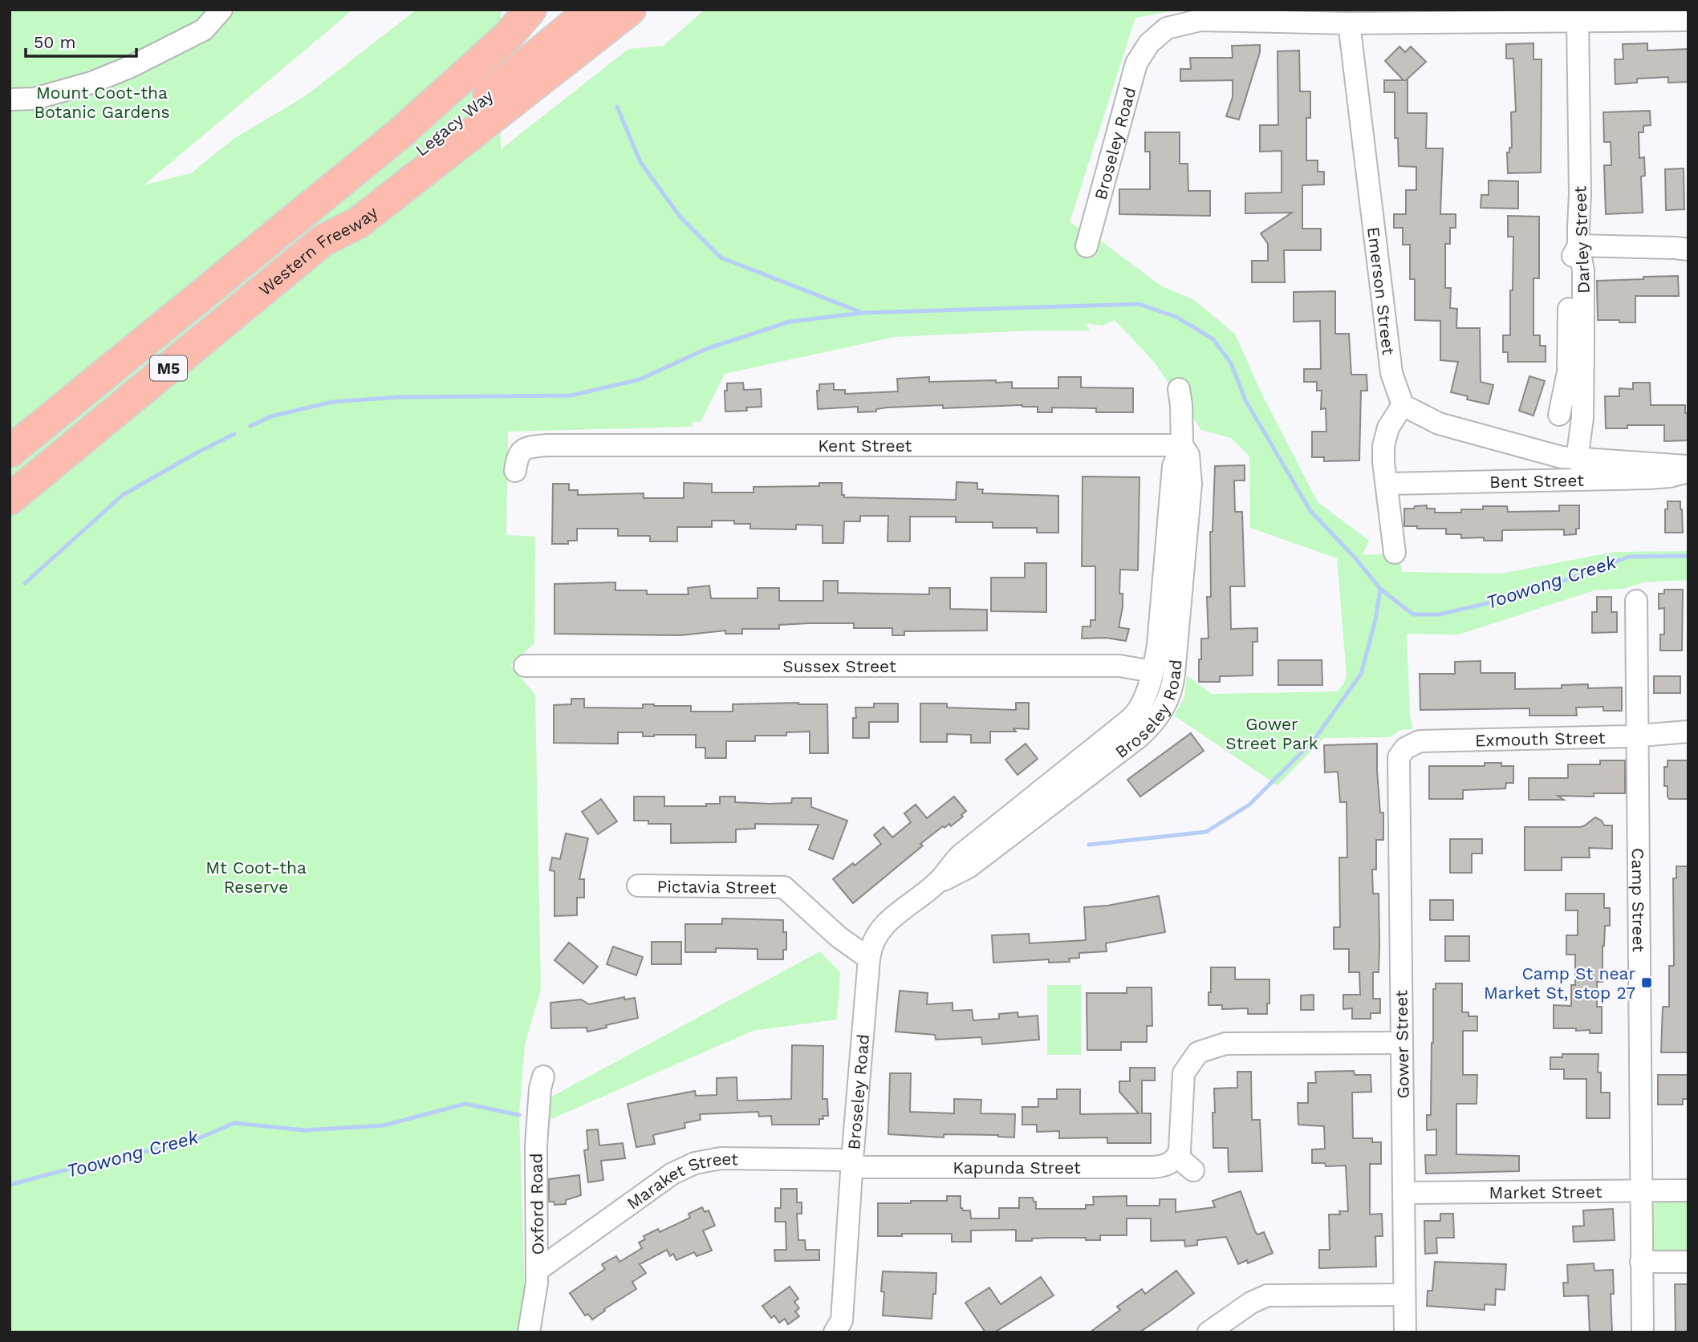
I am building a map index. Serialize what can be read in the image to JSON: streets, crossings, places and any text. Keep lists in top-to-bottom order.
{
  "streets": {
    "highway": ["Legacy Way", "Western Freeway", "M5"],
    "street": [
      "Broseley Road",
      "Darley Street",
      "Emerson Street",
      "Kent Street",
      "Bent Street",
      "Sussex Street",
      "Exmouth Street",
      "Pictavia Street",
      "Camp Street",
      "Gower Street",
      "Kapunda Street",
      "Maraket Street",
      "Market Street",
      "Oxford Road"
    ]
  },
  "crossings": [
    ["Legacy Way", "Western Freeway"],
    ["Broseley Road", "Emerson Street"],
    ["Broseley Road", "Kent Street"],
    ["Broseley Road", "Sussex Street"],
    ["Broseley Road", "Pictavia Street"],
    ["Broseley Road", "Kapunda Street"],
    ["Broseley Road", "Maraket Street"],
    ["Darley Street", "Bent Street"],
    ["Western Freeway", "M5"],
    ["Emerson Street", "Bent Street"],
    ["Exmouth Street", "Camp Street"],
    ["Exmouth Street", "Gower Street"],
    ["Camp Street", "Market Street"],
    ["Gower Street", "Kapunda Street"],
    ["Gower Street", "Market Street"],
    ["Kapunda Street", "Maraket Street"],
    ["Maraket Street", "Oxford Road"]
  ],
  "water": ["Toowong Creek"],
  "parks": ["Mount Coot-tha Botanic Gardens", "Gower Street Park", "Mt Coot-tha Reserve"],
  "places": {
    "transit": ["Camp St near Market St, stop 27"]
  },
  "scale_bar": "50 m"
}
